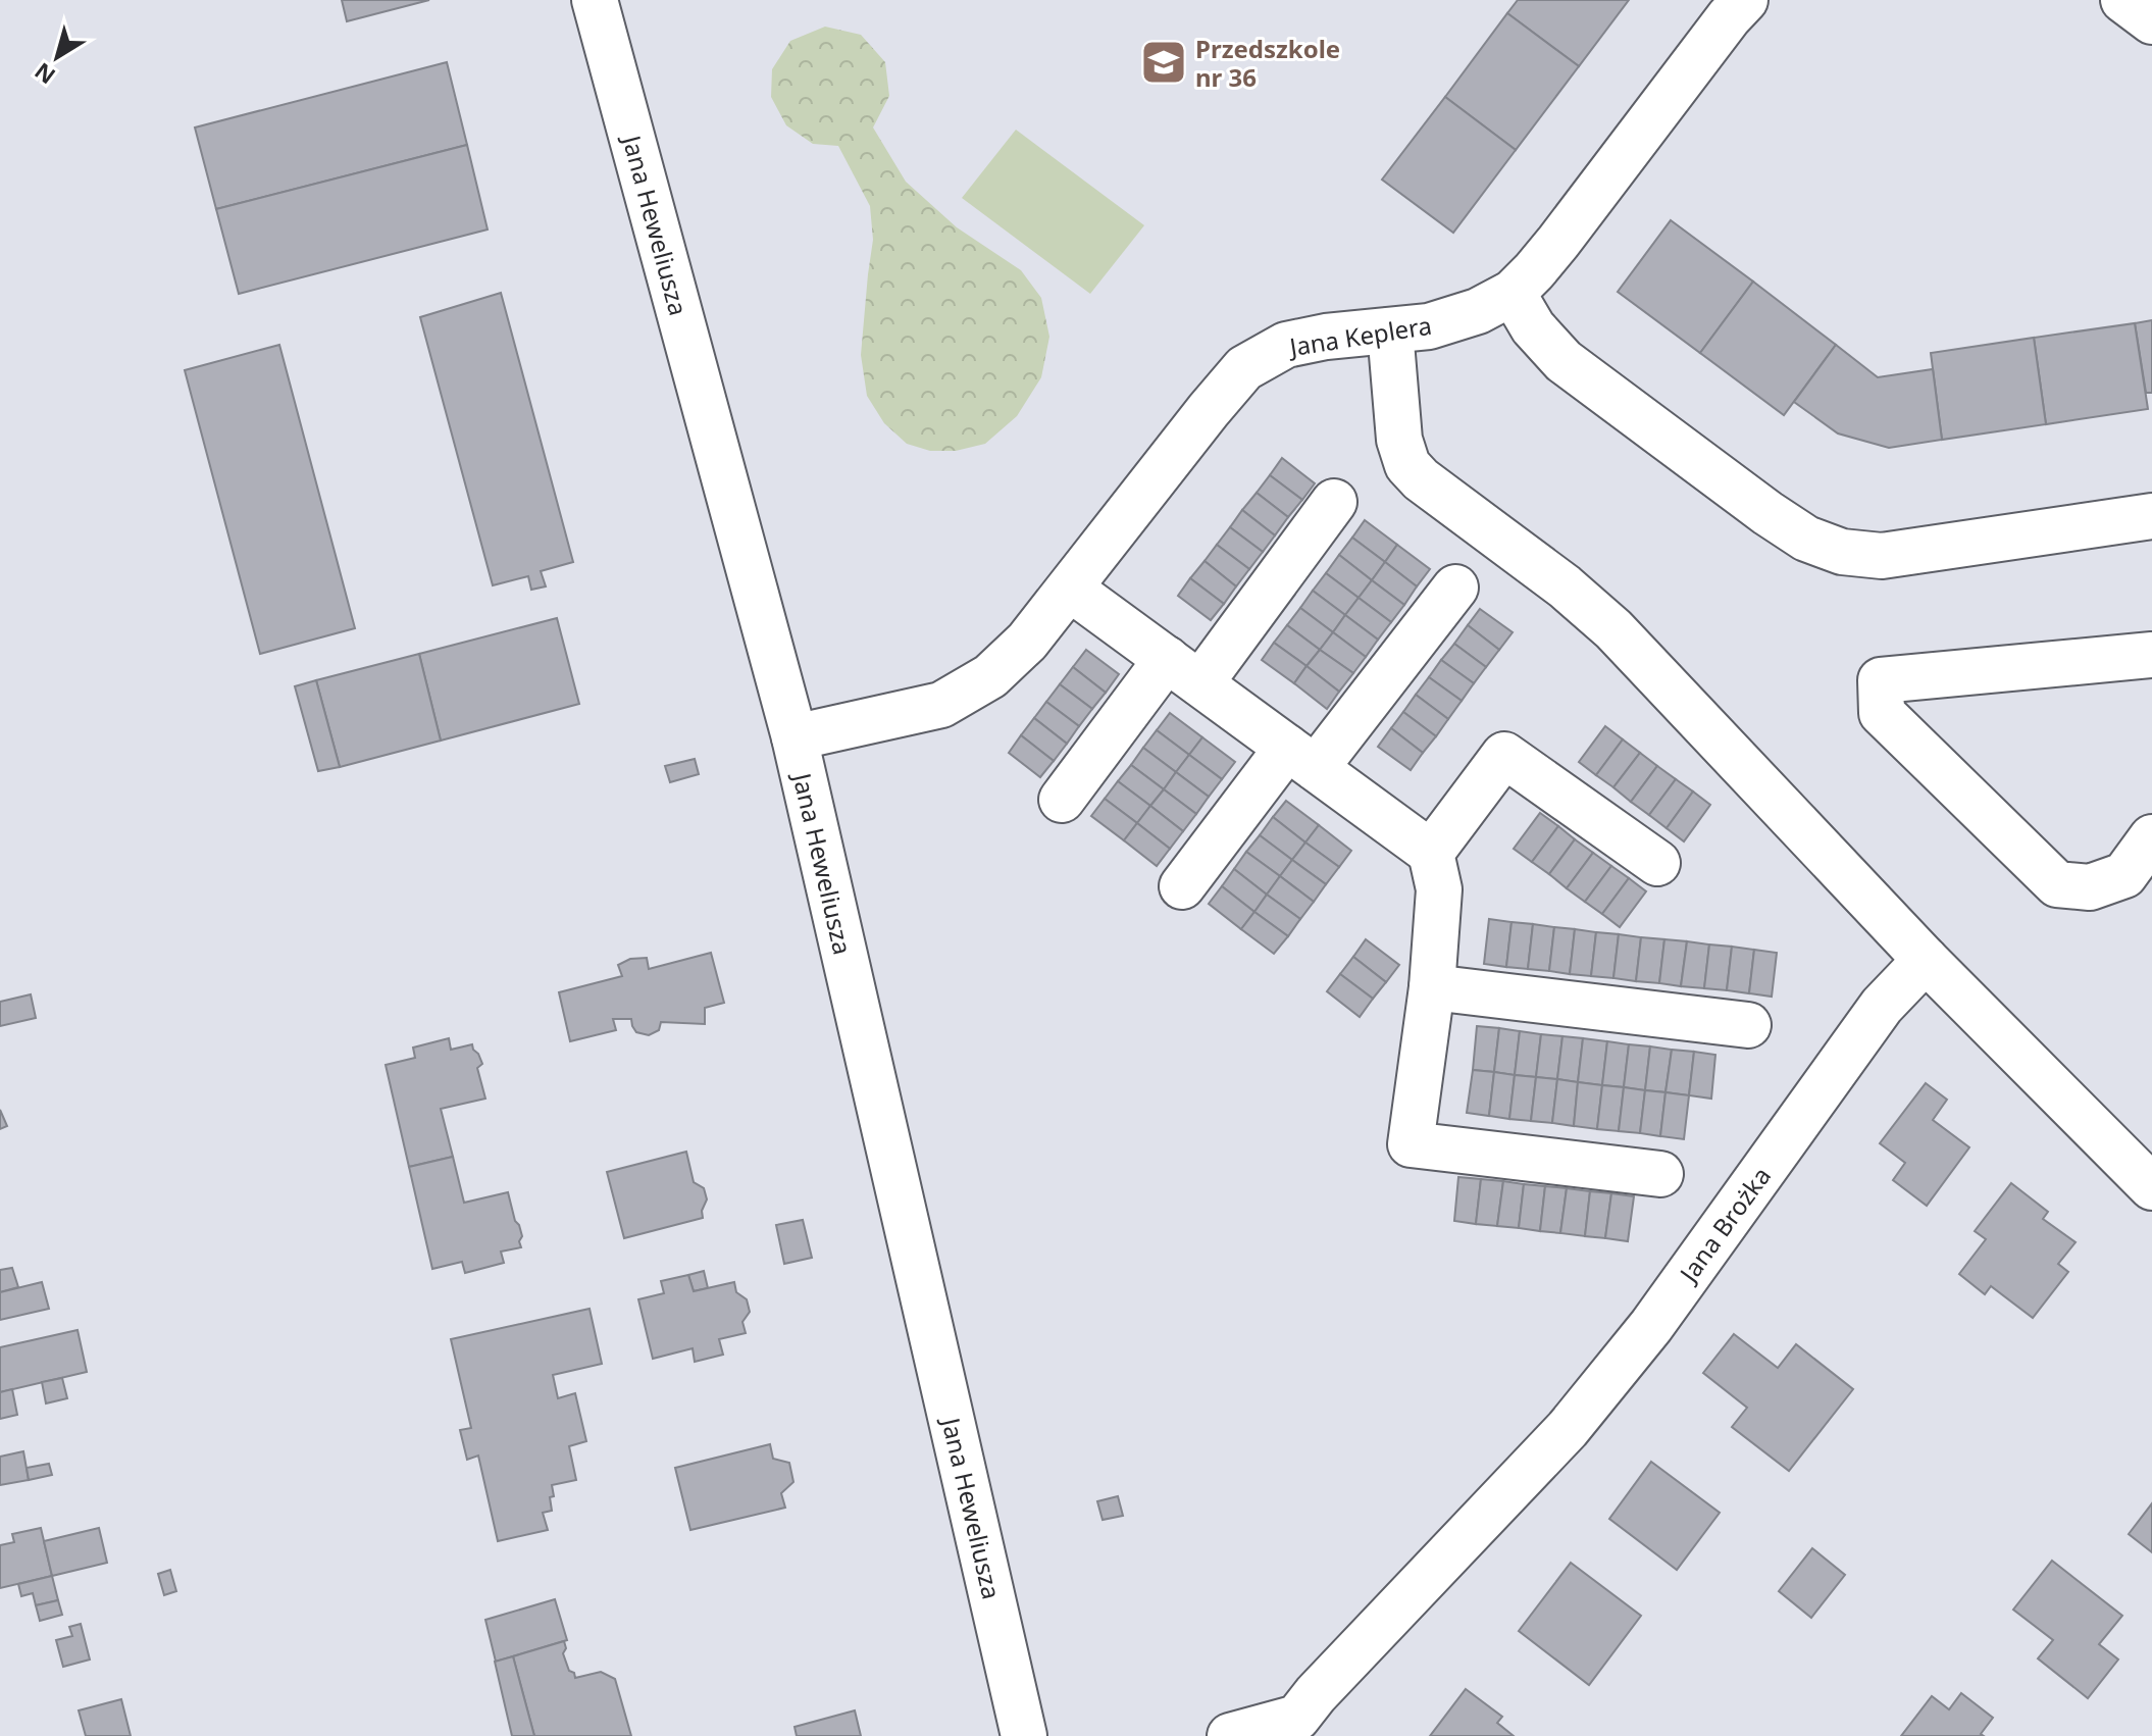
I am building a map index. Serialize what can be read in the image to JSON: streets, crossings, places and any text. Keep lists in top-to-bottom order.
{
  "streets": {
    "street": ["Jana Heweliusza", "Jana Keplera", "Jana Brożka"]
  },
  "crossings": [
    ["Jana Heweliusza", "Jana Keplera"]
  ],
  "places": {
    "school or university": ["Przedszkole nr 36"]
  },
  "north": "bottom left"
}
